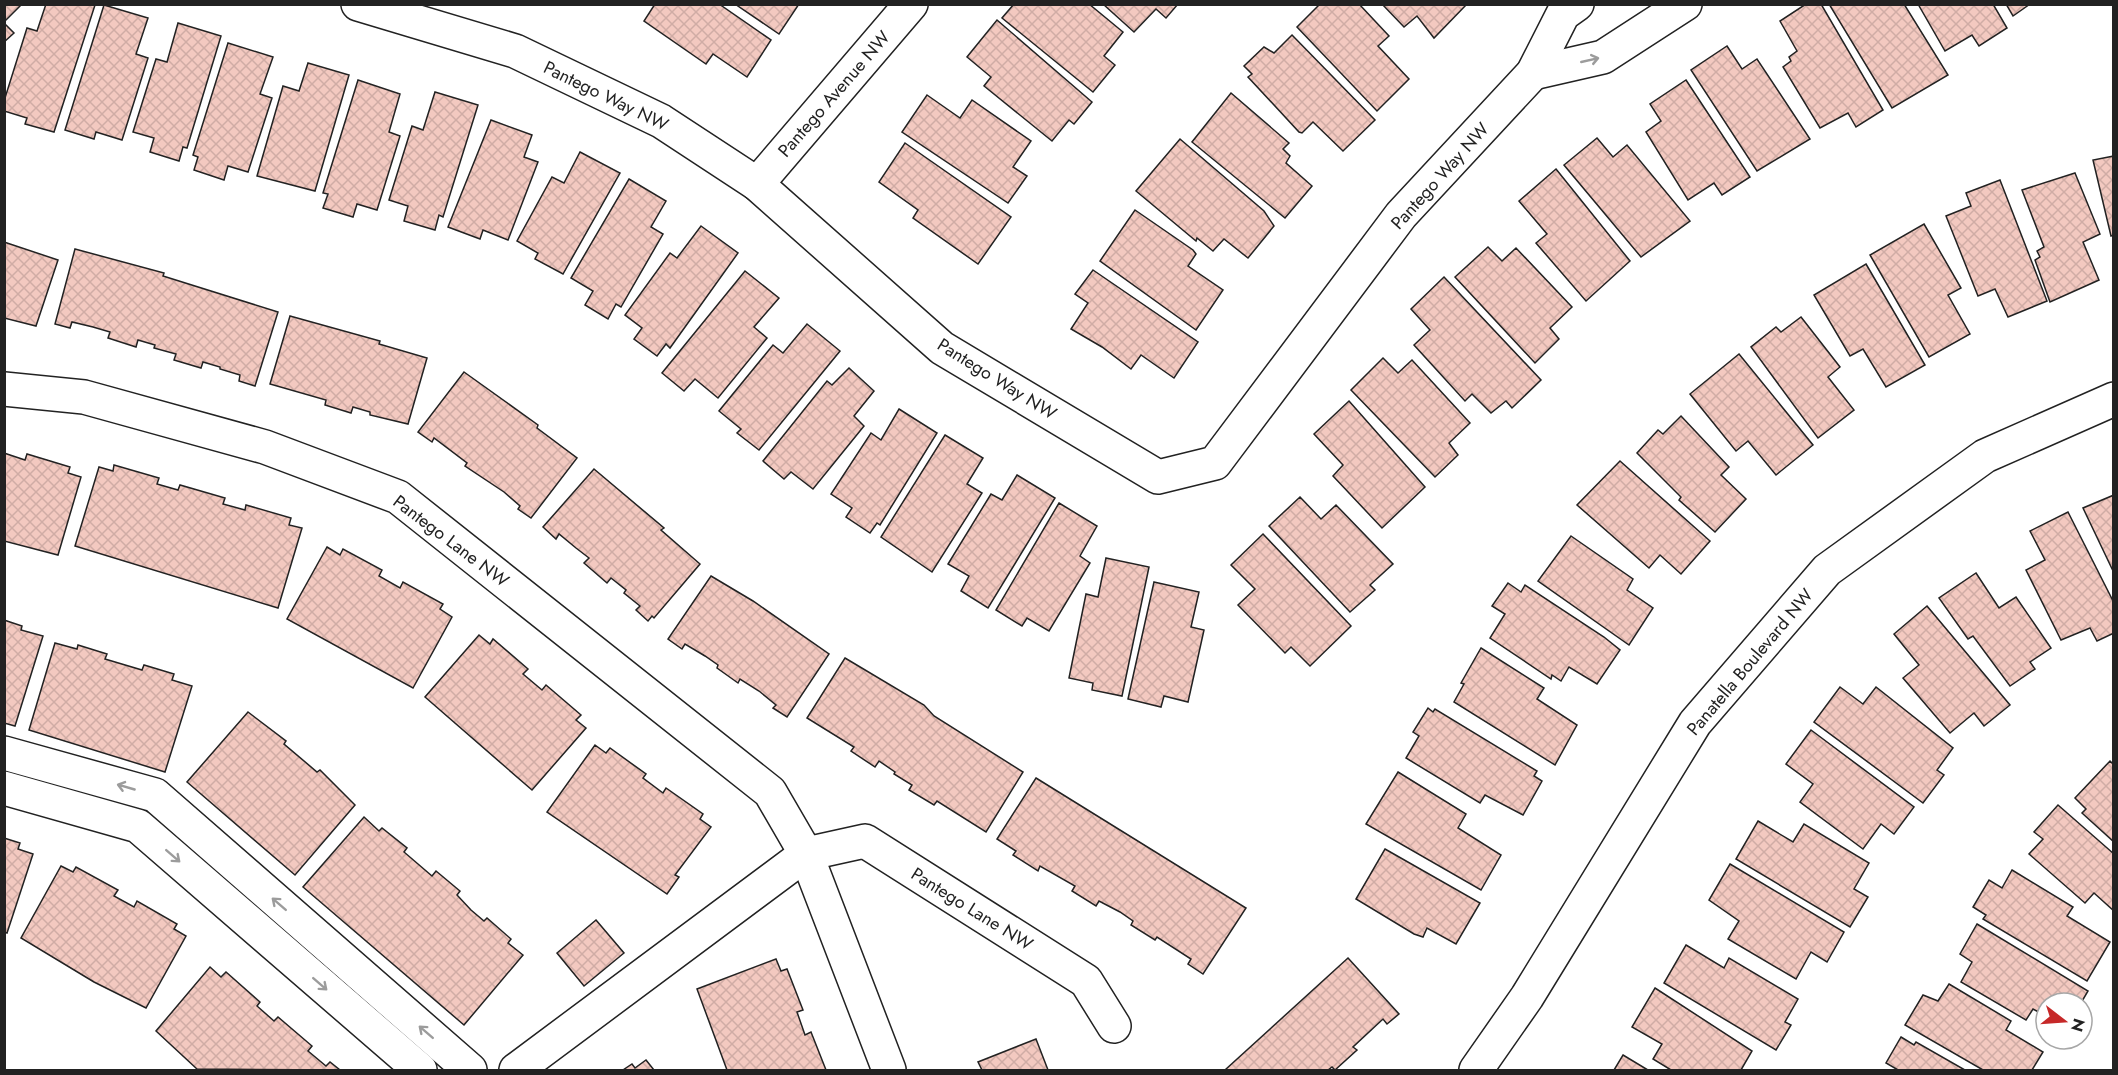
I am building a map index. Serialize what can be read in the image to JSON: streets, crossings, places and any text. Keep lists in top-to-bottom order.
{
  "streets": {
    "street": [
      "Pantego Avenue NW",
      "Pantego Way NW",
      "Pantego Lane NW",
      "Panatella Boulevard NW"
    ]
  },
  "crossings": [
    ["Pantego Avenue NW", "Pantego Way NW"]
  ],
  "north": "right"
}
